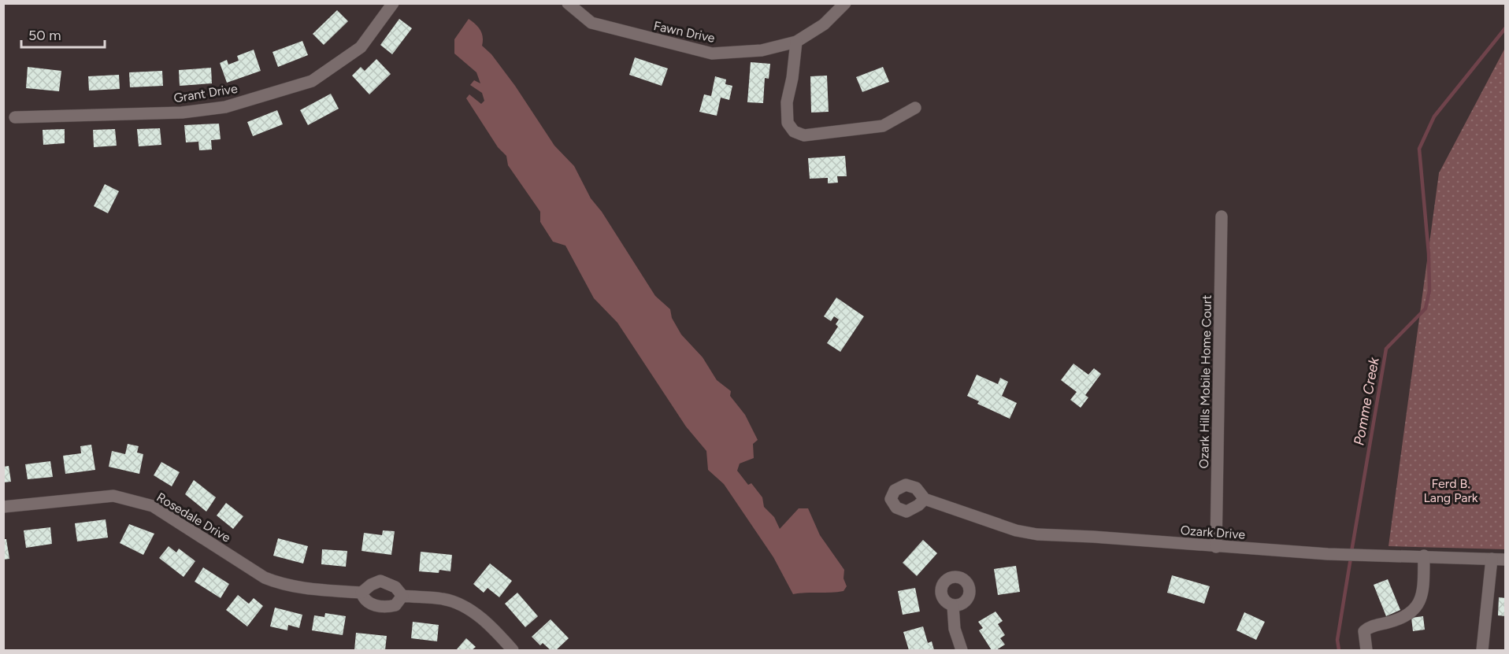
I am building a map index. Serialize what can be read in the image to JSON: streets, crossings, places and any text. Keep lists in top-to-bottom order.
{
  "streets": {
    "street": [
      "Fawn Drive",
      "Grant Drive",
      "Ozark Hills Mobile Home Court",
      "Rosedale Drive",
      "Ozark Drive"
    ]
  },
  "crossings": [
    ["Ozark Hills Mobile Home Court", "Ozark Drive"]
  ],
  "water": ["Pomme Creek"],
  "parks": ["Ferd B. Lang Park"],
  "scale_bar": "50 m"
}
